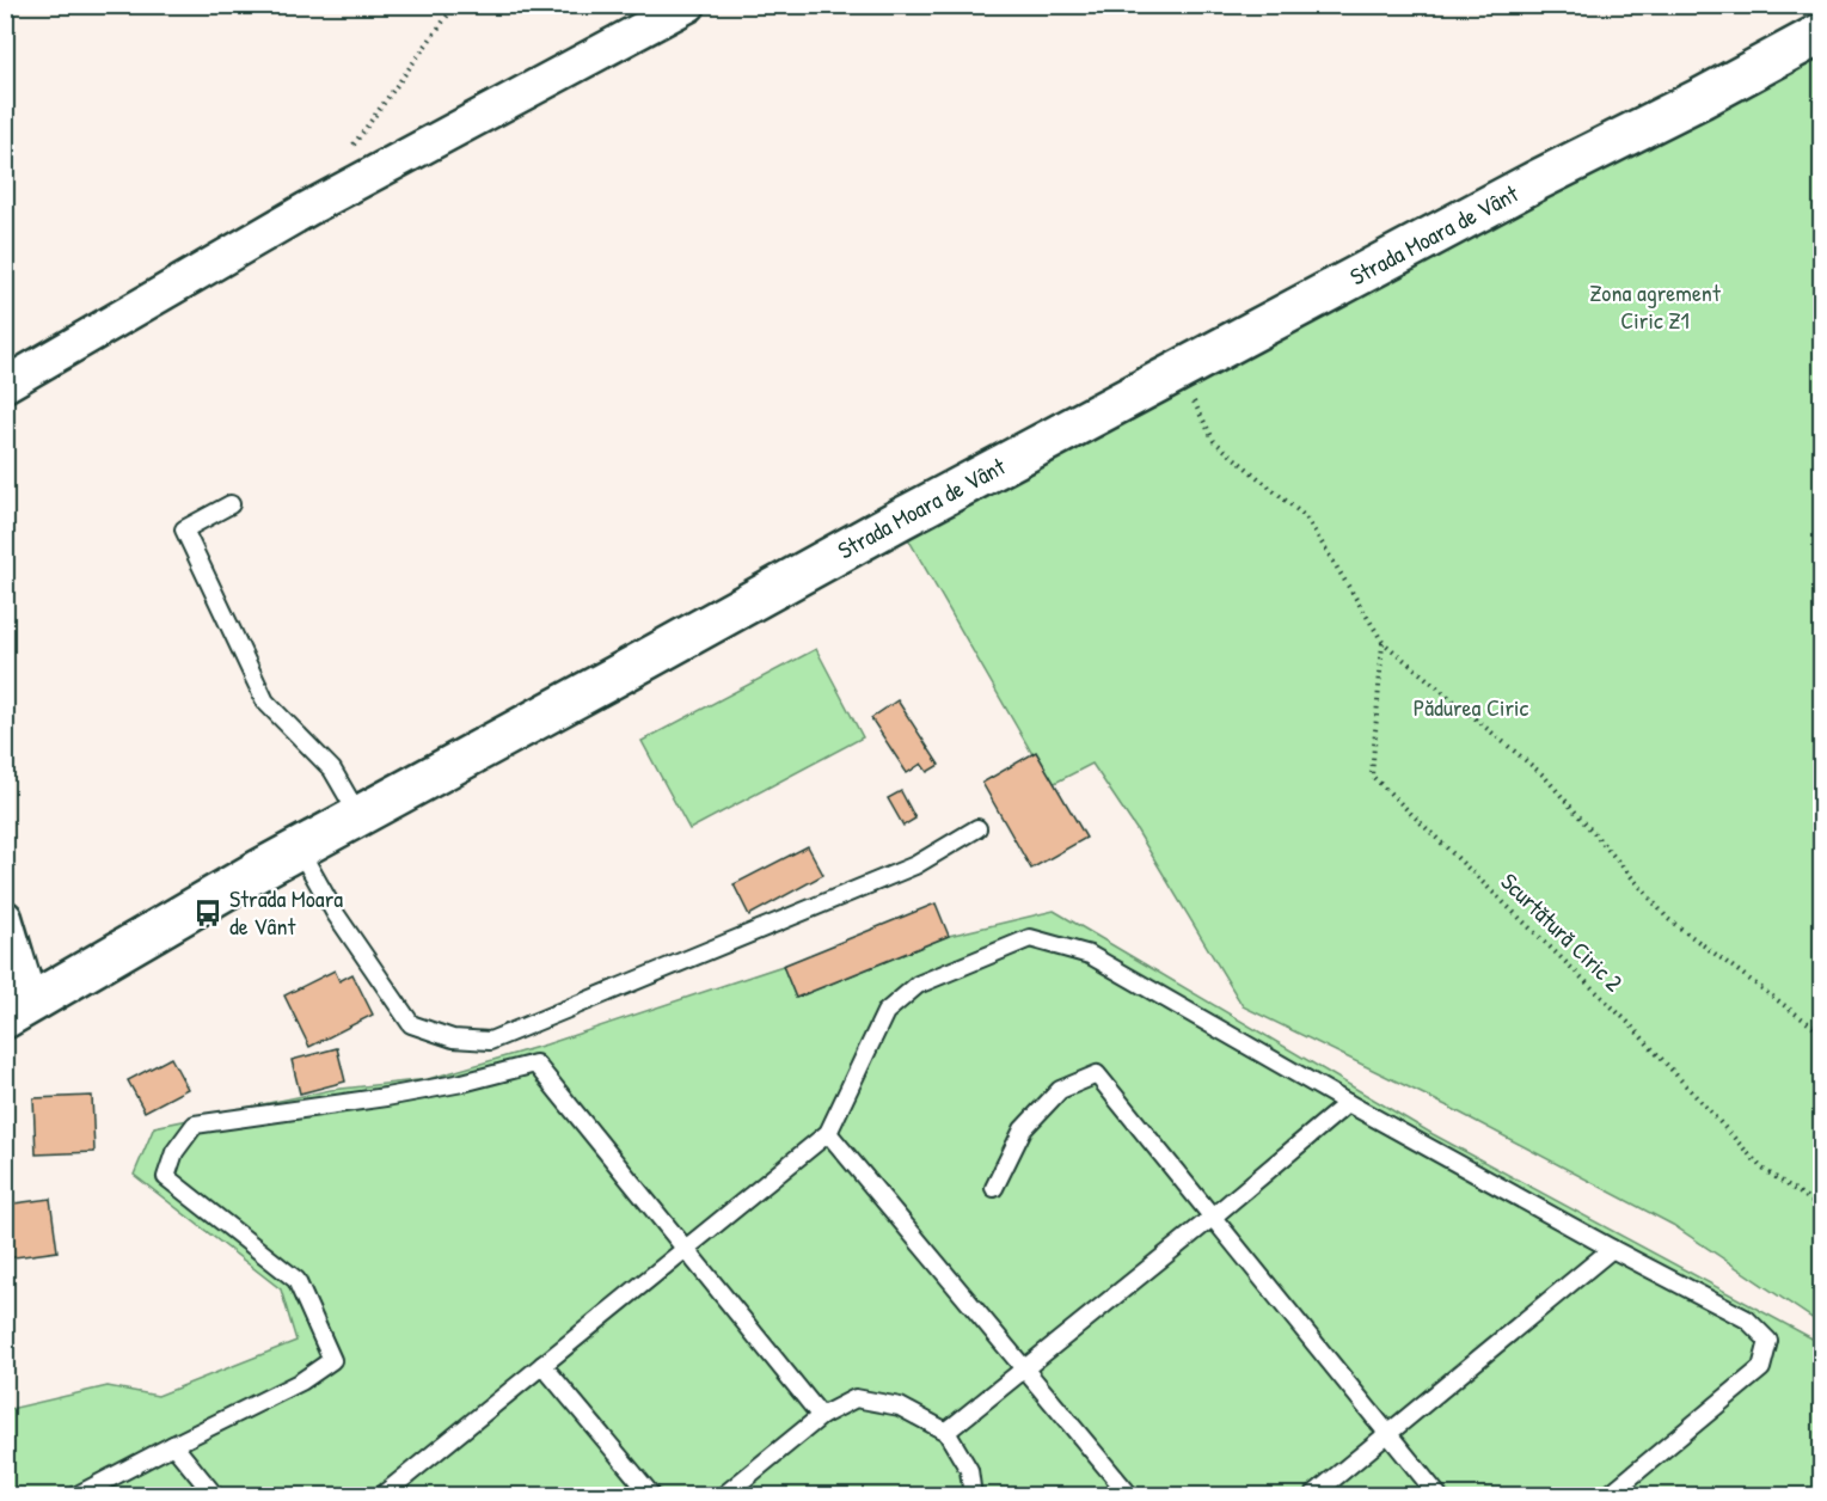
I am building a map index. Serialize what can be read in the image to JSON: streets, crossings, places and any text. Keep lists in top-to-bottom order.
{
  "streets": {
    "main road": ["Strada Moara de Vânt"],
    "path": ["Scurtătură Ciric 2"]
  },
  "parks": ["Zona agrement Ciric Z1", "Pădurea Ciric"],
  "places": {
    "bus stop": ["Strada Moara de Vânt"]
  }
}
